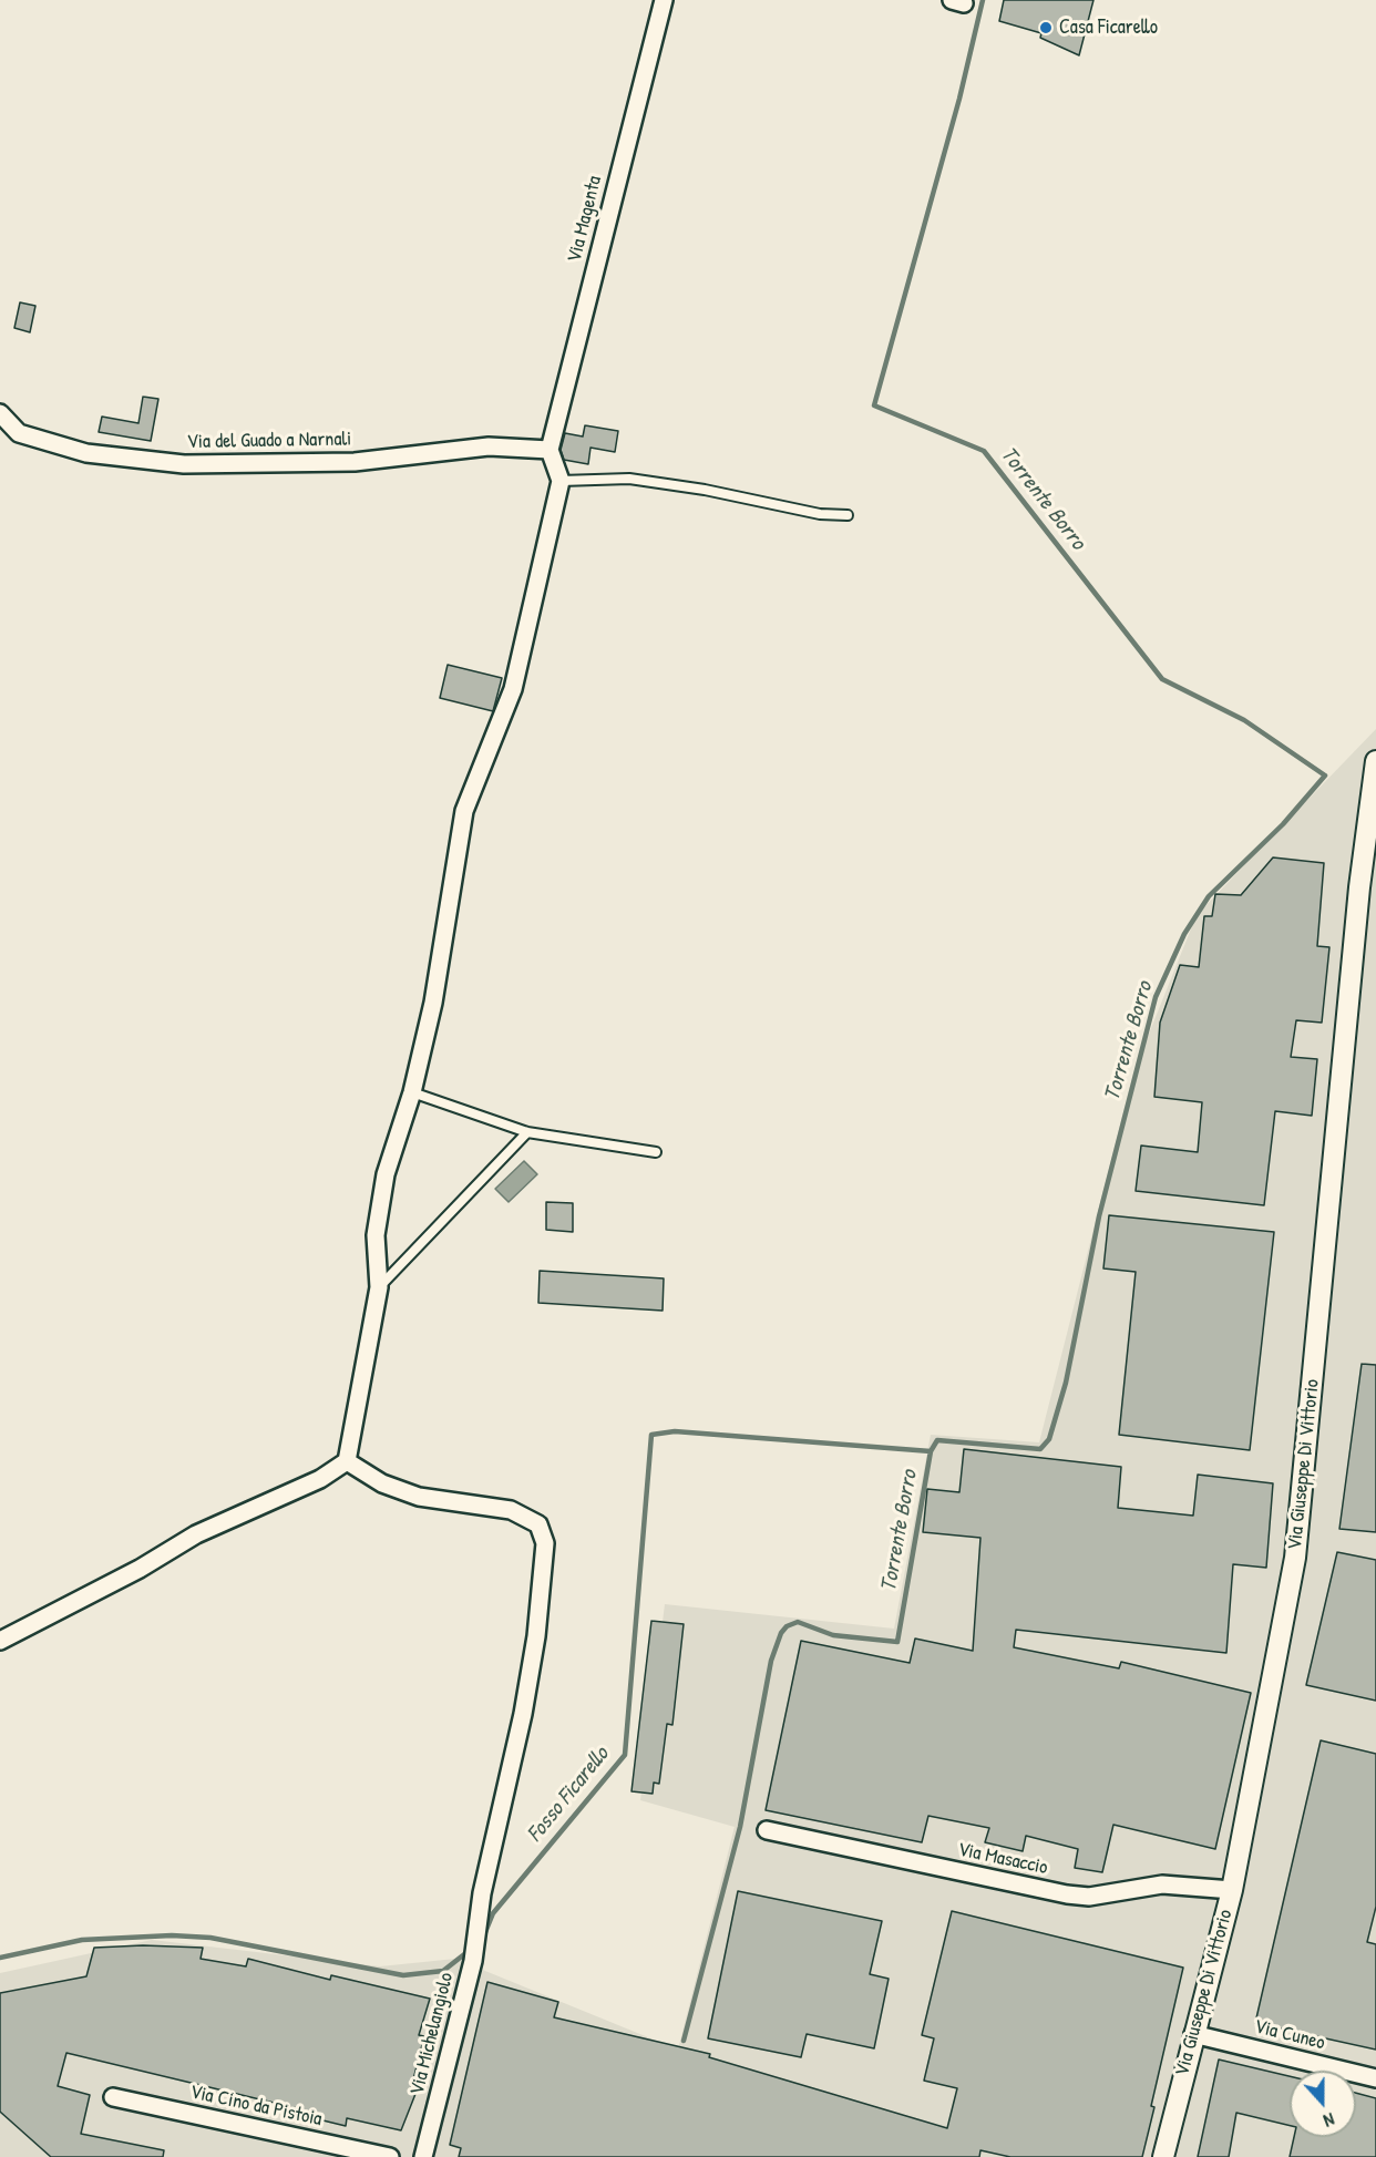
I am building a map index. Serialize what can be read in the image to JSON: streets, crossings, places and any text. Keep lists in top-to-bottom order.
{
  "streets": {
    "street": [
      "Via Magenta",
      "Via del Guado a Narnali",
      "Via Giuseppe Di Vittorio",
      "Via Masaccio",
      "Via Michelangiolo",
      "Via Cuneo",
      "Via Cino da Pistoia"
    ]
  },
  "crossings": [
    ["Via Magenta", "Via del Guado a Narnali"],
    ["Via Giuseppe Di Vittorio", "Via Masaccio"],
    ["Via Giuseppe Di Vittorio", "Via Cuneo"]
  ],
  "water": ["Torrente Borro", "Fosso Ficarello"],
  "places": ["Casa Ficarello"],
  "north": "bottom"
}
